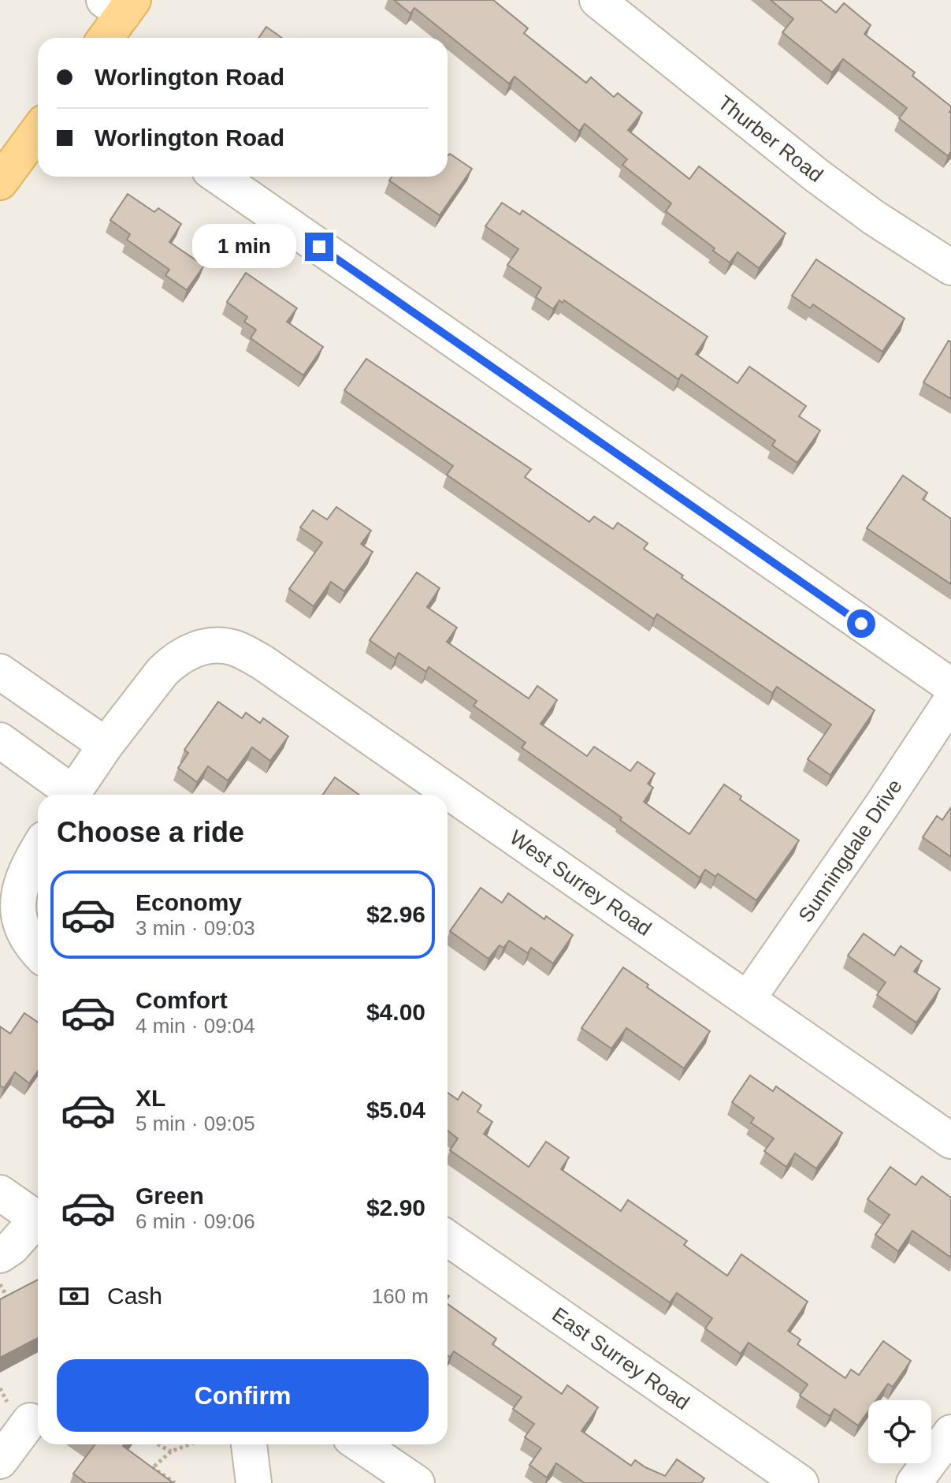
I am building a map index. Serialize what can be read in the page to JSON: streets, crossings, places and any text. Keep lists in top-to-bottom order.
{
  "streets": {
    "street": [
      "Thurber Road",
      "Sunningdale Drive",
      "West Surrey Road",
      "East Surrey Road"
    ]
  },
  "crossings": [
    ["Sunningdale Drive", "West Surrey Road"]
  ],
  "page": {
    "banner": ["Worlington Road", "Worlington Road"],
    "bubble": "1 min",
    "heading": "Choose a ride",
    "list": [
      {
        "name": "Economy",
        "note": "3 min · 09:03",
        "value": "$2.96"
      },
      {
        "name": "Comfort",
        "note": "4 min · 09:04",
        "value": "$4.00"
      },
      {
        "name": "XL",
        "note": "5 min · 09:05",
        "value": "$5.04"
      },
      {
        "name": "Green",
        "note": "6 min · 09:06",
        "value": "$2.90"
      }
    ],
    "pay": ["Cash", "160 m"],
    "buttons": "Confirm"
  }
}
